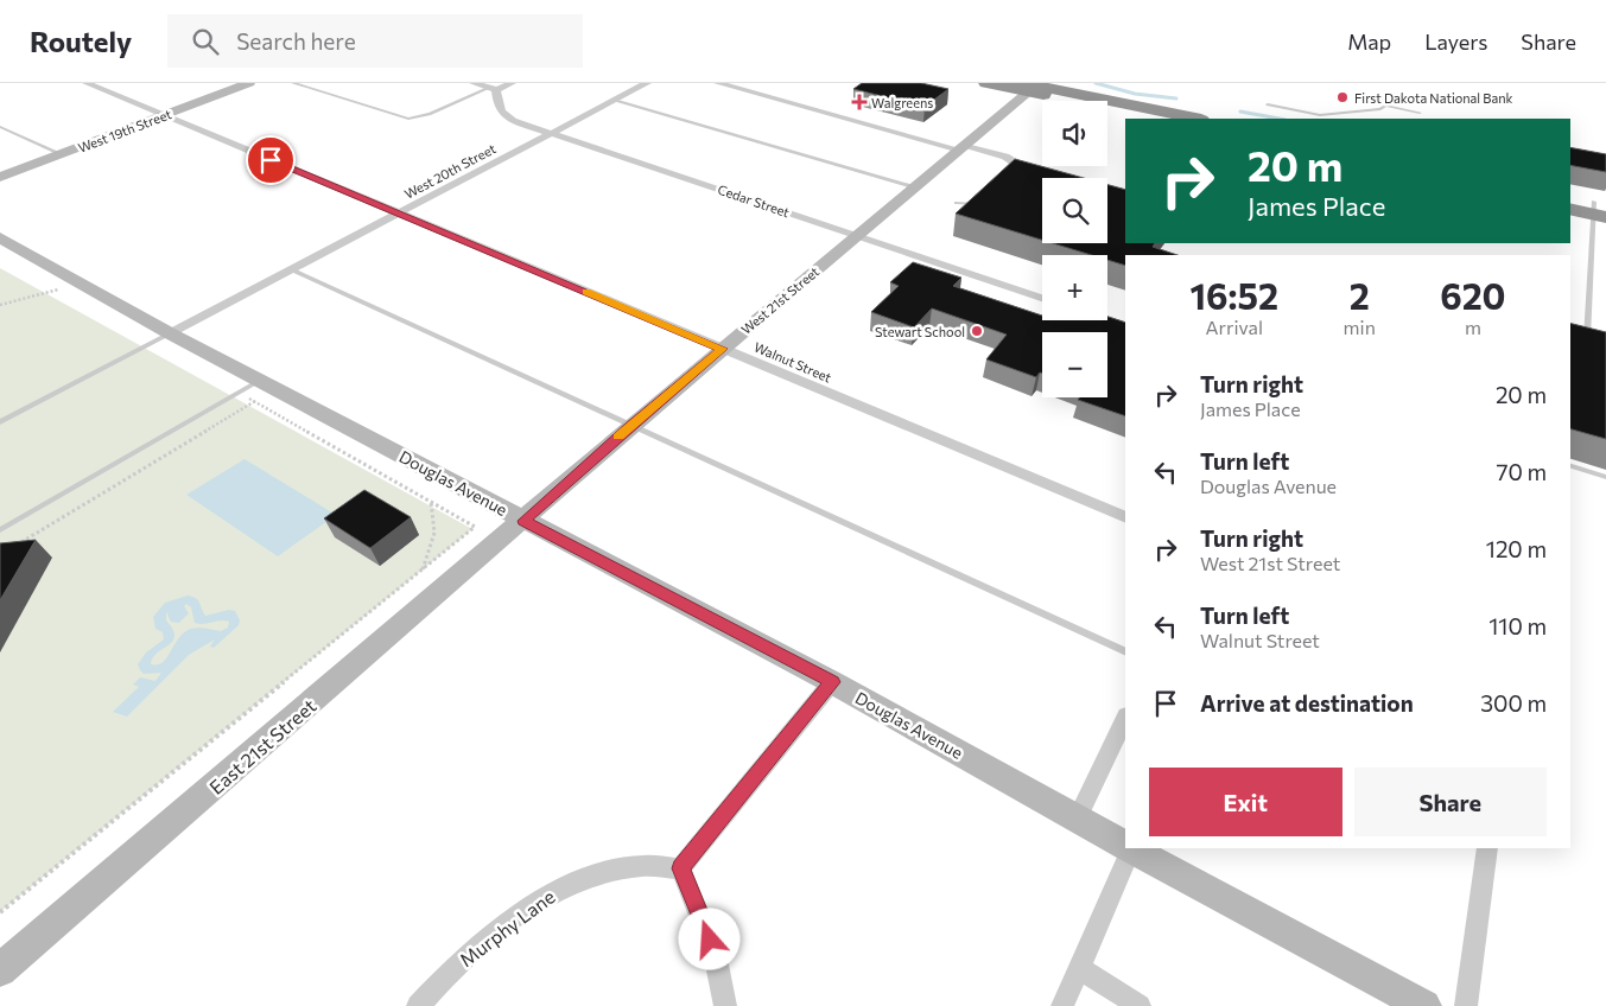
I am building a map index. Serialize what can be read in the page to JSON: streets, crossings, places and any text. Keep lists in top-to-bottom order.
{
  "streets": {
    "street": [
      "West 19th Street",
      "West 20th Street",
      "Cedar Street",
      "West 21st Street",
      "Walnut Street",
      "Douglas Avenue",
      "East 21st Street",
      "Murphy Lane"
    ]
  },
  "crossings": [
    ["West 19th Street", "Walnut Street"],
    ["West 20th Street", "Cedar Street"],
    ["West 20th Street", "Walnut Street"],
    ["West 20th Street", "Douglas Avenue"],
    ["Cedar Street", "West 21st Street"],
    ["West 21st Street", "Walnut Street"],
    ["West 21st Street", "Douglas Avenue"],
    ["West 21st Street", "East 21st Street"],
    ["Douglas Avenue", "East 21st Street"]
  ],
  "places": {
    "other": ["First Dakota National Bank", "Stewart School"],
    "health": ["Walgreens"]
  },
  "page": {
    "header": "Routely",
    "search": "Search here",
    "nav": ["Map", "Layers", "Share"],
    "map_buttons": ["+", "−"],
    "turn": ["20 m", "James Place"],
    "eta": [
      "16:52",
      "Arrival",
      "2",
      "min",
      "620",
      "m"
    ],
    "list": [
      {
        "name": "Turn right",
        "note": "James Place",
        "value": "20 m"
      },
      {
        "name": "Turn left",
        "note": "Douglas Avenue",
        "value": "70 m"
      },
      {
        "name": "Turn right",
        "note": "West 21st Street",
        "value": "120 m"
      },
      {
        "name": "Turn left",
        "note": "Walnut Street",
        "value": "110 m"
      },
      {
        "name": "Arrive at destination",
        "value": "300 m"
      }
    ],
    "buttons": ["Exit", "Share"]
  }
}
